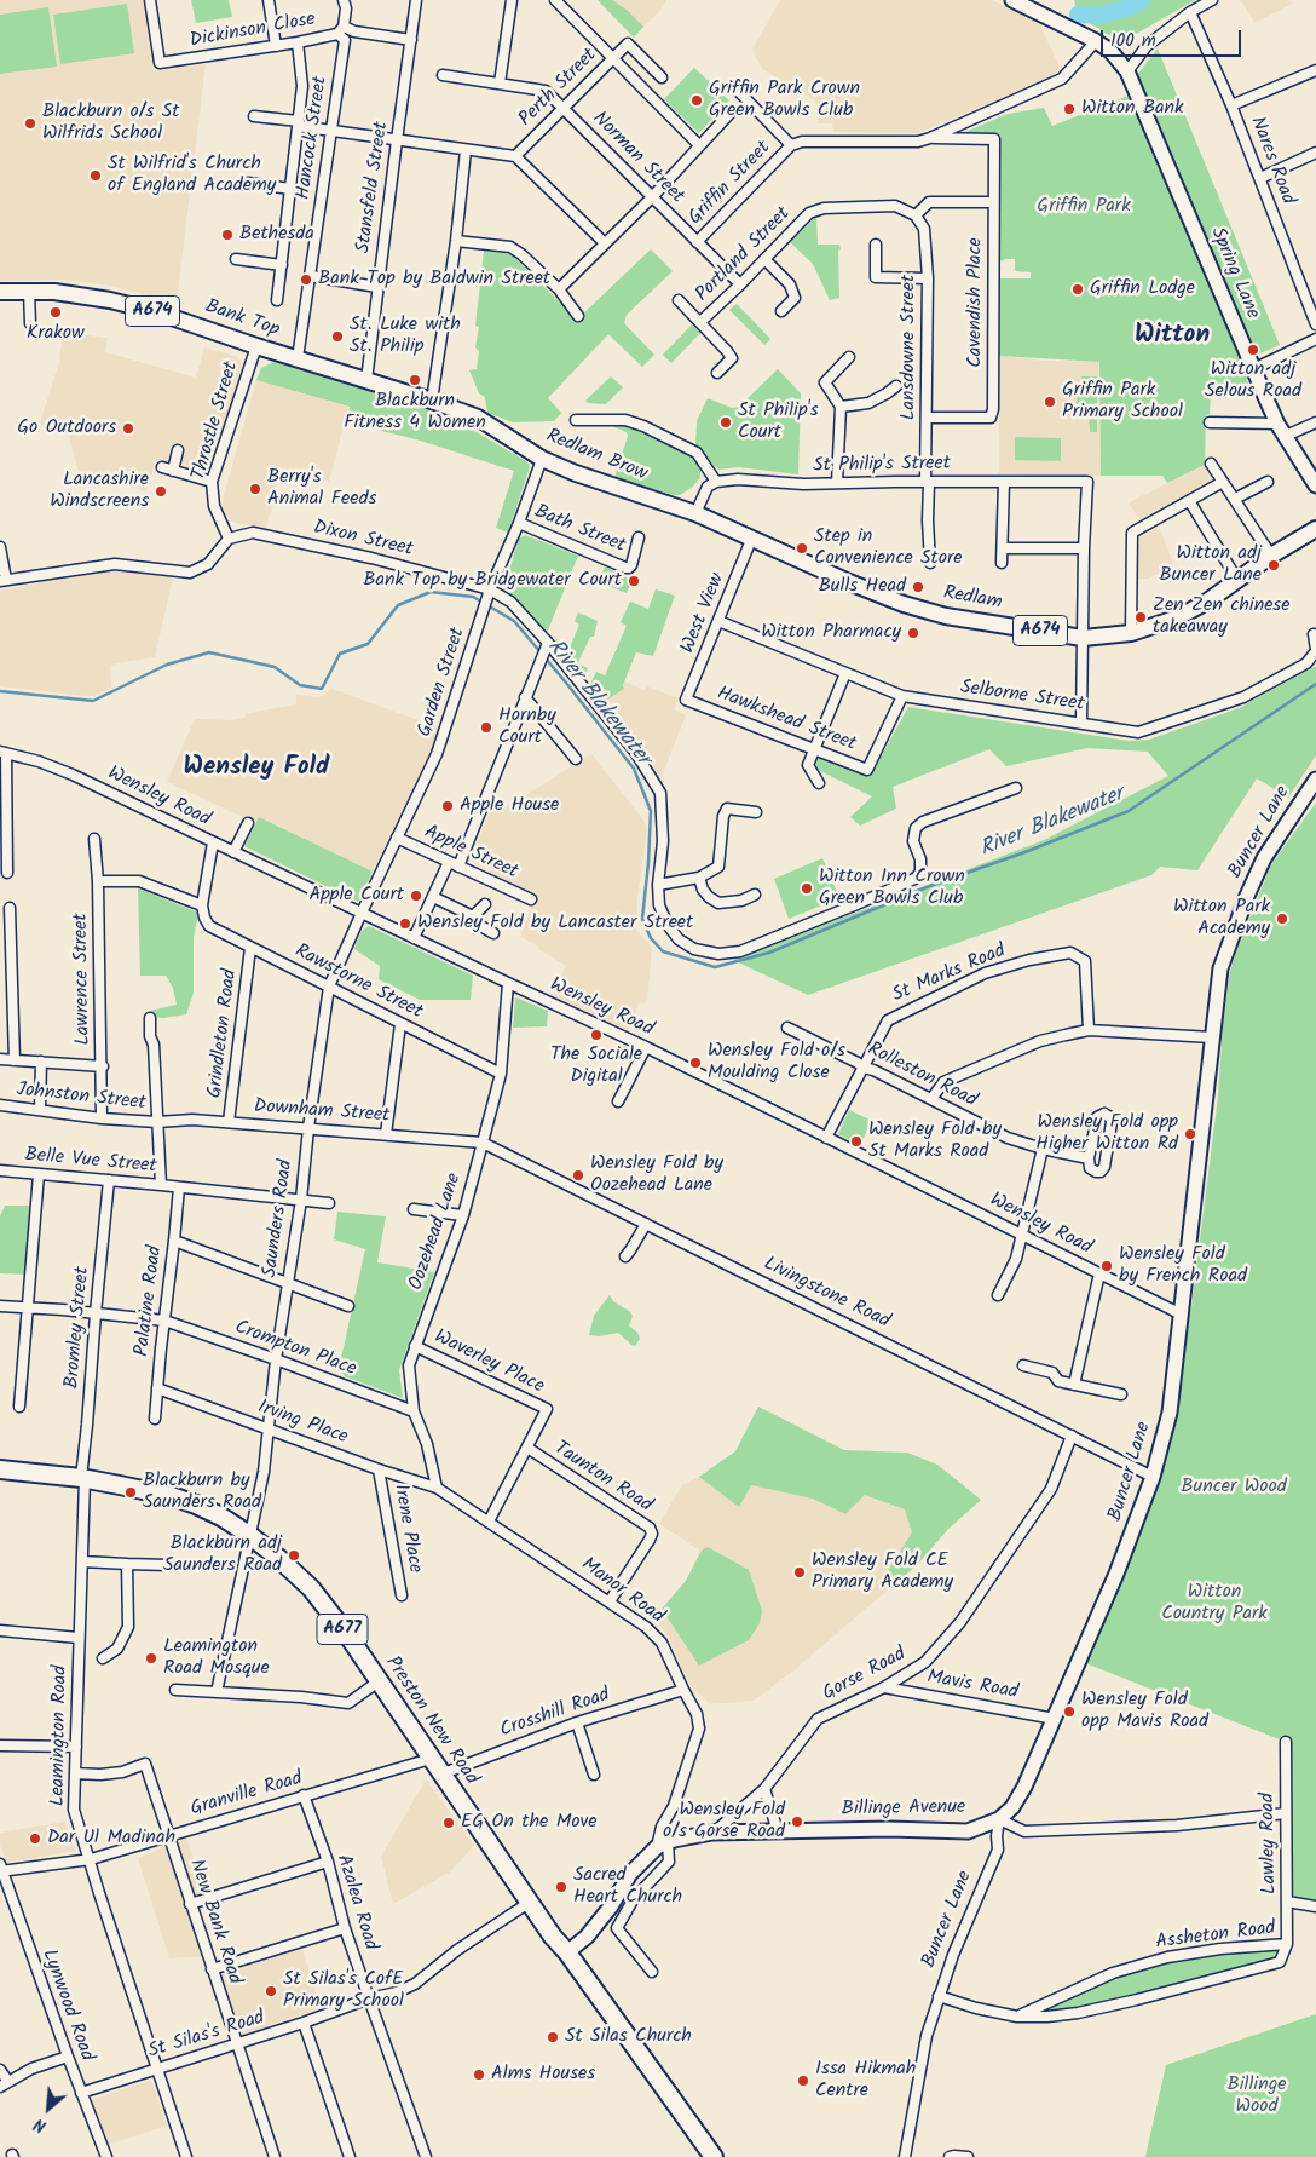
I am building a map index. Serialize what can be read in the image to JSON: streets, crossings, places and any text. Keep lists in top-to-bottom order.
{
  "streets": {
    "highway": ["A677", "Preston New Road"],
    "main road": [
      "Spring Lane",
      "A674",
      "Bank Top",
      "Redlam Brow",
      "Redlam",
      "Buncer Lane",
      "Billinge Avenue"
    ],
    "street": [
      "Dickinson Close",
      "Perth Street",
      "Hancock Street",
      "Norman Street",
      "Nares Road",
      "Griffin Street",
      "Stansfeld Street",
      "Portland Street",
      "Cavendish Place",
      "Lansdowne Street",
      "Throstle Street",
      "St Philip's Street",
      "Bath Street",
      "Dixon Street",
      "West View",
      "Garden Street",
      "Selborne Street",
      "Hawkshead Street",
      "Wensley Road",
      "Apple Street",
      "St Marks Road",
      "Lawrence Street",
      "Rawstorne Street",
      "Grindleton Road",
      "Rolleston Road",
      "Johnston Street",
      "Downham Street",
      "Belle Vue Street",
      "Saunders Road",
      "Oozehead Lane",
      "Livingstone Road",
      "Palatine Road",
      "Bromley Street",
      "Crompton Place",
      "Waverley Place",
      "Irving Place",
      "Taunton Road",
      "Irene Place",
      "Manor Road",
      "Gorse Road",
      "Mavis Road",
      "Crosshill Road",
      "Leamington Road",
      "Granville Road",
      "Lawley Road",
      "Azalea Road",
      "New Bank Road",
      "Assheton Road",
      "Lynwood Road",
      "St Silas's Road"
    ]
  },
  "crossings": [
    ["Dickinson Close", "Hancock Street"],
    ["Dickinson Close", "Stansfeld Street"],
    ["Perth Street", "Norman Street"],
    ["Hancock Street", "Bank Top"],
    ["Norman Street", "Griffin Street"],
    ["Norman Street", "Portland Street"],
    ["Griffin Street", "Spring Lane"],
    ["Griffin Street", "Cavendish Place"],
    ["Stansfeld Street", "Bank Top"],
    ["Portland Street", "Lansdowne Street"],
    ["Cavendish Place", "Lansdowne Street"],
    ["Bank Top", "Throstle Street"],
    ["Bank Top", "Redlam Brow"],
    ["Lansdowne Street", "St Philip's Street"],
    ["Throstle Street", "Dixon Street"],
    ["Redlam Brow", "Redlam"],
    ["Redlam Brow", "West View"],
    ["Redlam Brow", "Garden Street"],
    ["Bath Street", "Garden Street"],
    ["Dixon Street", "Garden Street"],
    ["Redlam", "West View"],
    ["West View", "Selborne Street"],
    ["West View", "Hawkshead Street"],
    ["Garden Street", "Wensley Road"],
    ["Garden Street", "Apple Street"],
    ["Garden Street", "Saunders Road"],
    ["Selborne Street", "Hawkshead Street"],
    ["Wensley Road", "Buncer Lane"],
    ["Wensley Road", "St Marks Road"],
    ["Wensley Road", "Saunders Road"],
    ["Wensley Road", "Oozehead Lane"],
    ["Buncer Lane", "Livingstone Road"],
    ["Buncer Lane", "Mavis Road"],
    ["Buncer Lane", "Billinge Avenue"],
    ["Buncer Lane", "Assheton Road"],
    ["St Marks Road", "Rolleston Road"],
    ["Lawrence Street", "Johnston Street"],
    ["Rawstorne Street", "Grindleton Road"],
    ["Rawstorne Street", "Saunders Road"],
    ["Rawstorne Street", "Oozehead Lane"],
    ["Grindleton Road", "Downham Street"],
    ["Johnston Street", "Downham Street"],
    ["Downham Street", "Saunders Road"],
    ["Downham Street", "Oozehead Lane"],
    ["Downham Street", "Livingstone Road"],
    ["Belle Vue Street", "Saunders Road"],
    ["Belle Vue Street", "Palatine Road"],
    ["Belle Vue Street", "Bromley Street"],
    ["Saunders Road", "Crompton Place"],
    ["Saunders Road", "Irving Place"],
    ["Saunders Road", "Preston New Road"],
    ["Oozehead Lane", "Livingstone Road"],
    ["Oozehead Lane", "Crompton Place"],
    ["Oozehead Lane", "Waverley Place"],
    ["Oozehead Lane", "Irving Place"],
    ["Oozehead Lane", "Manor Road"],
    ["Livingstone Road", "Gorse Road"],
    ["Palatine Road", "Crompton Place"],
    ["Palatine Road", "Irving Place"],
    ["Bromley Street", "Crompton Place"],
    ["Bromley Street", "Preston New Road"],
    ["Bromley Street", "Leamington Road"],
    ["Waverley Place", "Taunton Road"],
    ["Irving Place", "Irene Place"],
    ["Irving Place", "Manor Road"],
    ["Taunton Road", "Manor Road"],
    ["Manor Road", "Crosshill Road"],
    ["Manor Road", "Billinge Avenue"],
    ["Gorse Road", "Mavis Road"],
    ["Gorse Road", "Billinge Avenue"],
    ["Crosshill Road", "Preston New Road"],
    ["Preston New Road", "Leamington Road"],
    ["Preston New Road", "Granville Road"],
    ["Preston New Road", "St Silas's Road"],
    ["Leamington Road", "Granville Road"],
    ["Leamington Road", "New Bank Road"],
    ["Leamington Road", "St Silas's Road"],
    ["Granville Road", "Azalea Road"],
    ["Granville Road", "New Bank Road"],
    ["Granville Road", "Lynwood Road"],
    ["Lawley Road", "Assheton Road"],
    ["Azalea Road", "St Silas's Road"],
    ["New Bank Road", "St Silas's Road"],
    ["Lynwood Road", "St Silas's Road"]
  ],
  "districts": ["Witton", "Wensley Fold"],
  "water": ["River Blakewater"],
  "parks": [
    "Griffin Park",
    "Buncer Wood",
    "Witton Country Park",
    "Billinge Wood"
  ],
  "places": [
    "Griffin Park Crown Green Bowls Club",
    "Witton Bank",
    "Blackburn o/s St Wilfrids School",
    "St Wilfrid's Church of England Academy",
    "Bethesda",
    "Bank Top by Baldwin Street",
    "Griffin Lodge",
    "Krakow",
    "St. Luke with St. Philip",
    "Witton adj Selous Road",
    "Blackburn Fitness 4 Women",
    "Griffin Park Primary School",
    "St Philip's Court",
    "Go Outdoors",
    "Berry's Animal Feeds",
    "Lancashire Windscreens",
    "Step in Convenience Store",
    "Witton adj Buncer Lane",
    "Bank Top by Bridgewater Court",
    "Bulls Head",
    "Zen Zen chinese takeaway",
    "Witton Pharmacy",
    "Hornby Court",
    "Apple House",
    "Witton Inn Crown Green Bowls Club",
    "Apple Court",
    "Witton Park Academy",
    "Wensley Fold by Lancaster Street",
    "The Sociale Digital",
    "Wensley Fold o/s Moulding Close",
    "Wensley Fold opp Higher Witton Rd",
    "Wensley Fold by St Marks Road",
    "Wensley Fold by Oozehead Lane",
    "Wensley Fold by French Road",
    "Blackburn by Saunders Road",
    "Blackburn adj Saunders Road",
    "Wensley Fold CE Primary Academy",
    "Leamington Road Mosque",
    "Wensley Fold opp Mavis Road",
    "Wensley Fold o/s Gorse Road",
    "EG On the Move",
    "Dar Ul Madinah",
    "Sacred Heart Church",
    "St Silas's CofE Primary School",
    "St Silas Church",
    "Alms Houses",
    "Issa Hikmah Centre"
  ],
  "scale_bar": "100 m",
  "north": "bottom left"
}
